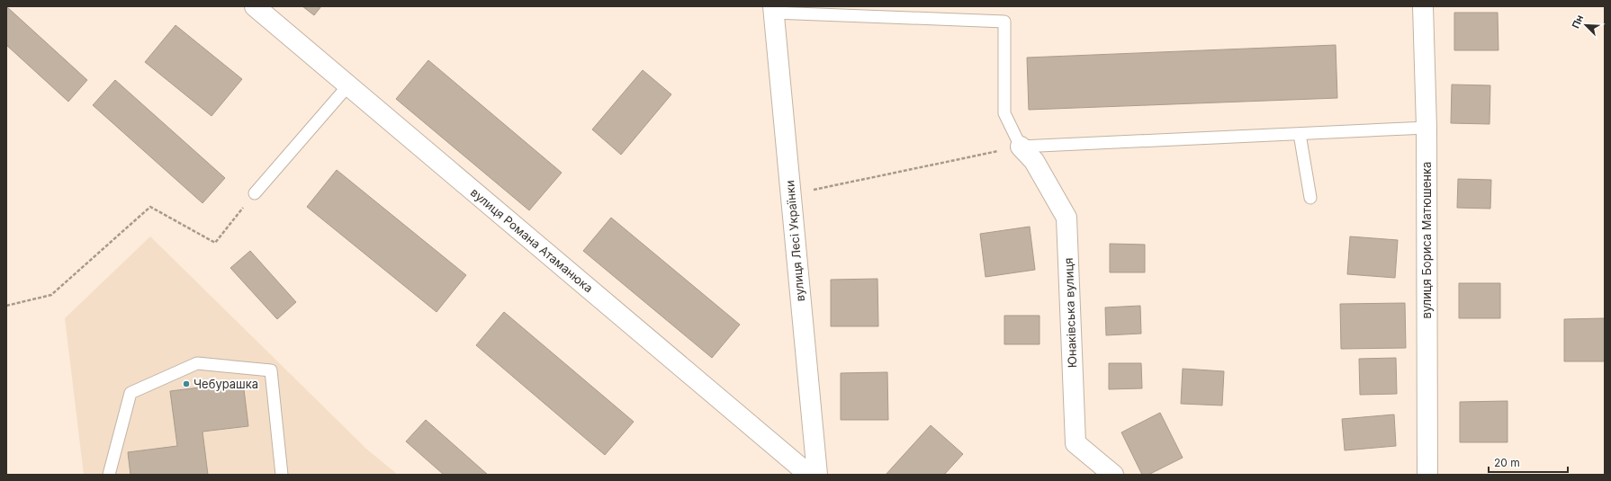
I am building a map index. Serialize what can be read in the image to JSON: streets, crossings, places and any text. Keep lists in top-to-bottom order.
{
  "streets": {
    "street": [
      "вулиця Романа Атаманюка",
      "вулиця Бориса Матюшенка",
      "вулиця Лесі Українки",
      "Юнаківська вулиця"
    ]
  },
  "places": ["Чебурашка"],
  "scale_bar": "20 m",
  "north": "top left"
}
